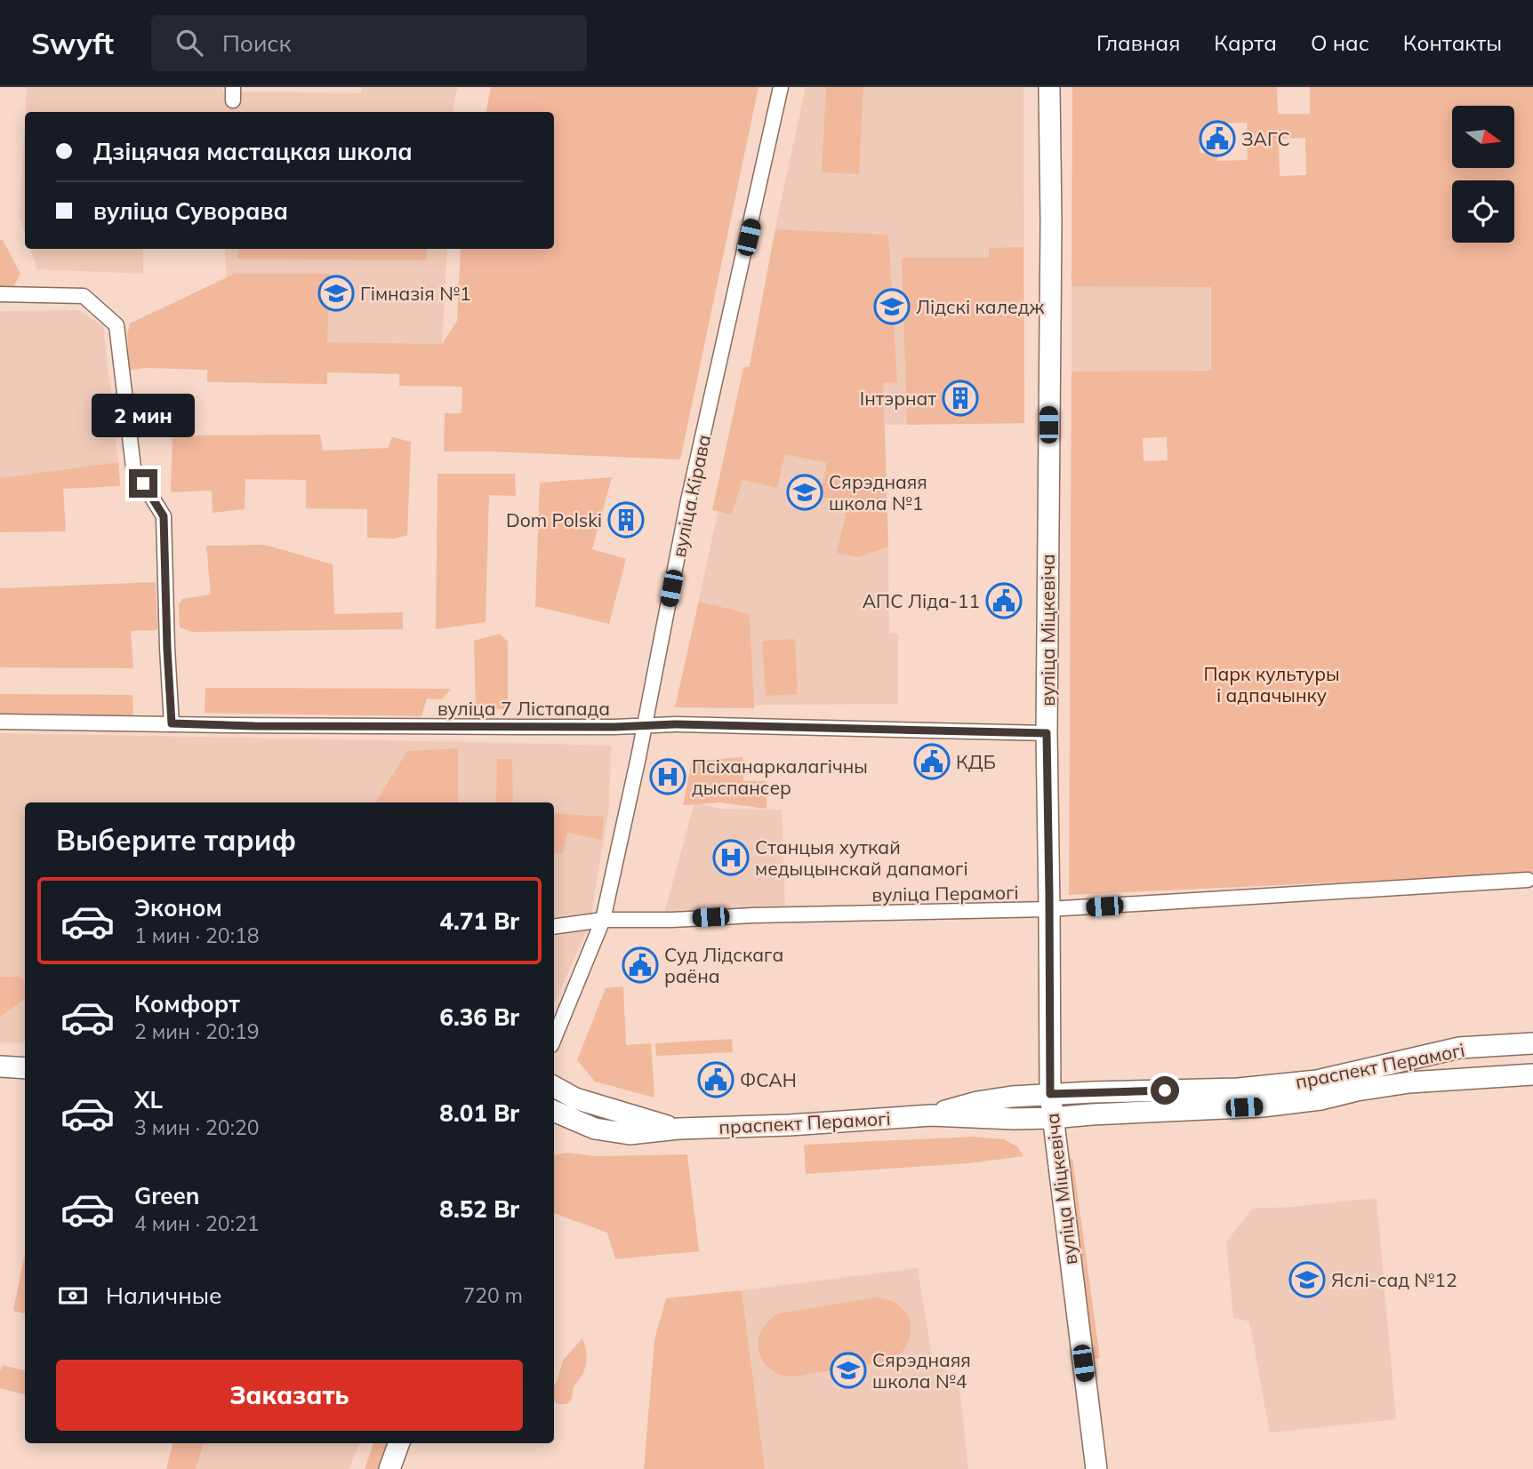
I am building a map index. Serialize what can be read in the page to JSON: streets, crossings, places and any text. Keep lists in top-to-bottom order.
{
  "streets": {
    "main road": ["вуліца Міцкевіча", "праспект Перамогі"],
    "street": ["вуліца Кірава", "вуліца 7 Лістапада", "вуліца Перамогі"]
  },
  "crossings": [
    ["вуліца Кірава", "вуліца 7 Лістапада"],
    ["вуліца Кірава", "вуліца Перамогі"],
    ["вуліца Міцкевіча", "вуліца 7 Лістапада"],
    ["вуліца Міцкевіча", "вуліца Перамогі"],
    ["вуліца Міцкевіча", "праспект Перамогі"]
  ],
  "parks": ["Парк культуры і адпачынку"],
  "places": {
    "public building": [
      "ЗАГС",
      "АПС Ліда-11",
      "КДБ",
      "Суд Лідскага раёна",
      "ФСАН"
    ],
    "school or university": [
      "Гімназія №1",
      "Лідскі каледж",
      "Сярэднаяя школа №1",
      "Яслі-сад №12",
      "Сярэднаяя школа №4"
    ],
    "building": ["Інтэрнат", "Dom Polski"],
    "hospital": ["Псіханаркалагічны дыспансер", "Станцыя хуткай медыцынскай дапамогі"]
  },
  "north": "right",
  "page": {
    "header": "Swyft",
    "search": "Поиск",
    "nav": [
      "Главная",
      "Карта",
      "О нас",
      "Контакты"
    ],
    "banner": ["Дзіцячая мастацкая школа", "вуліца Суворава"],
    "bubble": "2 мин",
    "heading": "Выберите тариф",
    "list": [
      {
        "name": "Эконом",
        "note": "1 мин · 20:18",
        "value": "4.71 Br"
      },
      {
        "name": "Комфорт",
        "note": "2 мин · 20:19",
        "value": "6.36 Br"
      },
      {
        "name": "XL",
        "note": "3 мин · 20:20",
        "value": "8.01 Br"
      },
      {
        "name": "Green",
        "note": "4 мин · 20:21",
        "value": "8.52 Br"
      }
    ],
    "pay": ["Наличные", "720 m"],
    "buttons": "Заказать"
  }
}
